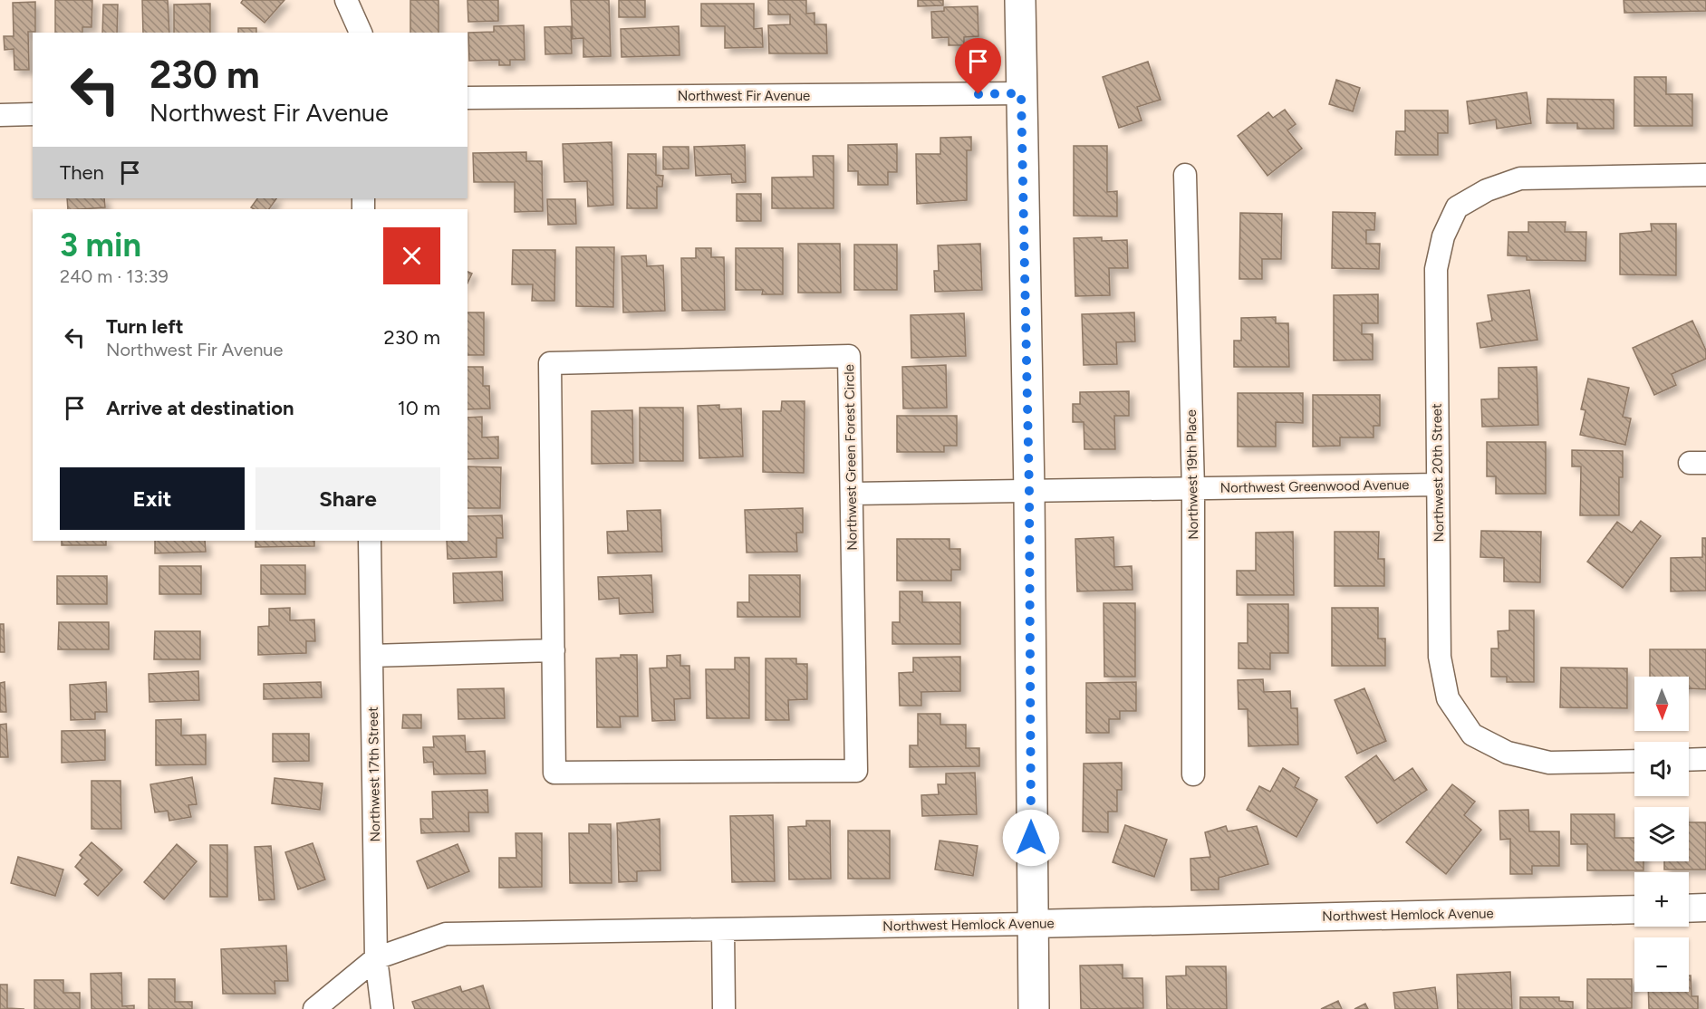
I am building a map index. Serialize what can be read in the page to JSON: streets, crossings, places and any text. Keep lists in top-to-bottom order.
{
  "streets": {
    "street": [
      "Northwest Fir Avenue",
      "Northwest Green Forest Circle",
      "Northwest 20th Street",
      "Northwest 19th Place",
      "Northwest Greenwood Avenue",
      "Northwest 17th Street",
      "Northwest Hemlock Avenue"
    ]
  },
  "crossings": [
    ["Northwest Green Forest Circle", "Northwest Greenwood Avenue"],
    ["Northwest 20th Street", "Northwest Greenwood Avenue"],
    ["Northwest 19th Place", "Northwest Greenwood Avenue"],
    ["Northwest 17th Street", "Northwest Hemlock Avenue"]
  ],
  "north": "bottom",
  "page": {
    "turn": ["230 m", "Northwest Fir Avenue"],
    "then": "Then",
    "heading": ["3 min", "240 m · 13:39"],
    "list": [
      {
        "name": "Turn left",
        "note": "Northwest Fir Avenue",
        "value": "230 m"
      },
      {
        "name": "Arrive at destination",
        "value": "10 m"
      }
    ],
    "buttons": ["Exit", "Share"],
    "map_buttons": ["+", "−"]
  }
}
